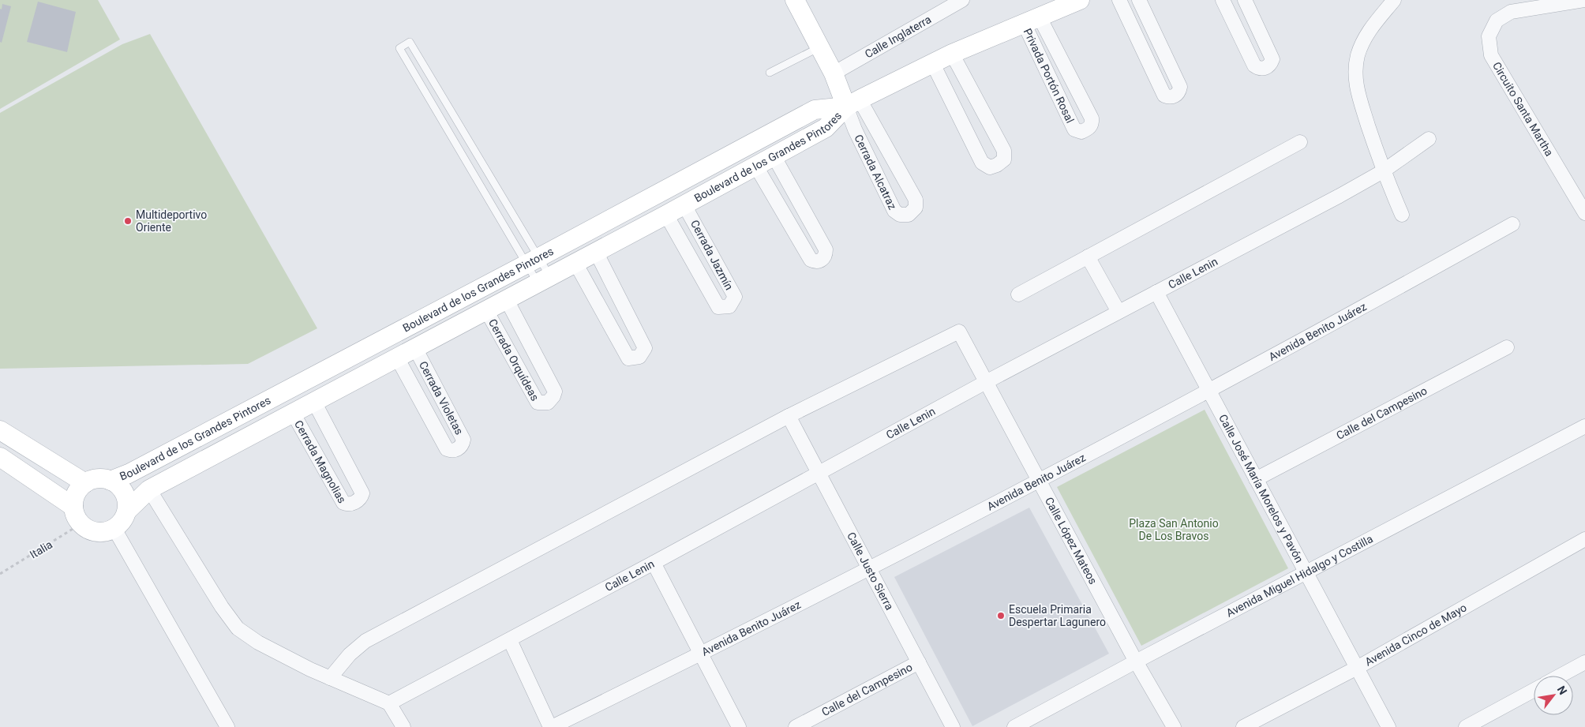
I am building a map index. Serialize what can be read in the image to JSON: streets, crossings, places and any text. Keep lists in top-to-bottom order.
{
  "streets": {
    "street": [
      "Calle Inglaterra",
      "Privada Portón Rosal",
      "Circuito Santa Martha",
      "Boulevard de los Grandes Pintores",
      "Cerrada Alcatraz",
      "Cerrada Jazmín",
      "Calle Lenin",
      "Avenida Benito Juárez",
      "Cerrada Orquídeas",
      "Cerrada Violetas",
      "Calle del Campesino",
      "Cerrada Magnolias",
      "Calle José María Morelos y Pavón",
      "Calle López Mateos",
      "Calle Justo Sierra",
      "Avenida Miguel Hidalgo y Costilla",
      "Avenida Cinco de Mayo"
    ],
    "path": ["Italia"]
  },
  "crossings": [
    ["Privada Portón Rosal", "Boulevard de los Grandes Pintores"],
    ["Boulevard de los Grandes Pintores", "Cerrada Alcatraz"],
    ["Boulevard de los Grandes Pintores", "Cerrada Jazmín"],
    ["Boulevard de los Grandes Pintores", "Cerrada Orquídeas"],
    ["Boulevard de los Grandes Pintores", "Cerrada Violetas"],
    ["Boulevard de los Grandes Pintores", "Cerrada Magnolias"],
    ["Boulevard de los Grandes Pintores", "Italia"],
    ["Calle Lenin", "Calle José María Morelos y Pavón"],
    ["Calle Lenin", "Calle López Mateos"],
    ["Calle Lenin", "Calle Justo Sierra"],
    ["Avenida Benito Juárez", "Calle José María Morelos y Pavón"],
    ["Avenida Benito Juárez", "Calle López Mateos"],
    ["Avenida Benito Juárez", "Calle Justo Sierra"],
    ["Calle del Campesino", "Calle José María Morelos y Pavón"],
    ["Calle del Campesino", "Calle Justo Sierra"],
    ["Calle José María Morelos y Pavón", "Avenida Miguel Hidalgo y Costilla"],
    ["Calle José María Morelos y Pavón", "Avenida Cinco de Mayo"],
    ["Calle López Mateos", "Calle Justo Sierra"],
    ["Calle López Mateos", "Avenida Miguel Hidalgo y Costilla"]
  ],
  "parks": ["Plaza San Antonio De Los Bravos"],
  "places": ["Multideportivo Oriente", "Escuela Primaria Despertar Lagunero"],
  "north": "top right"
}
